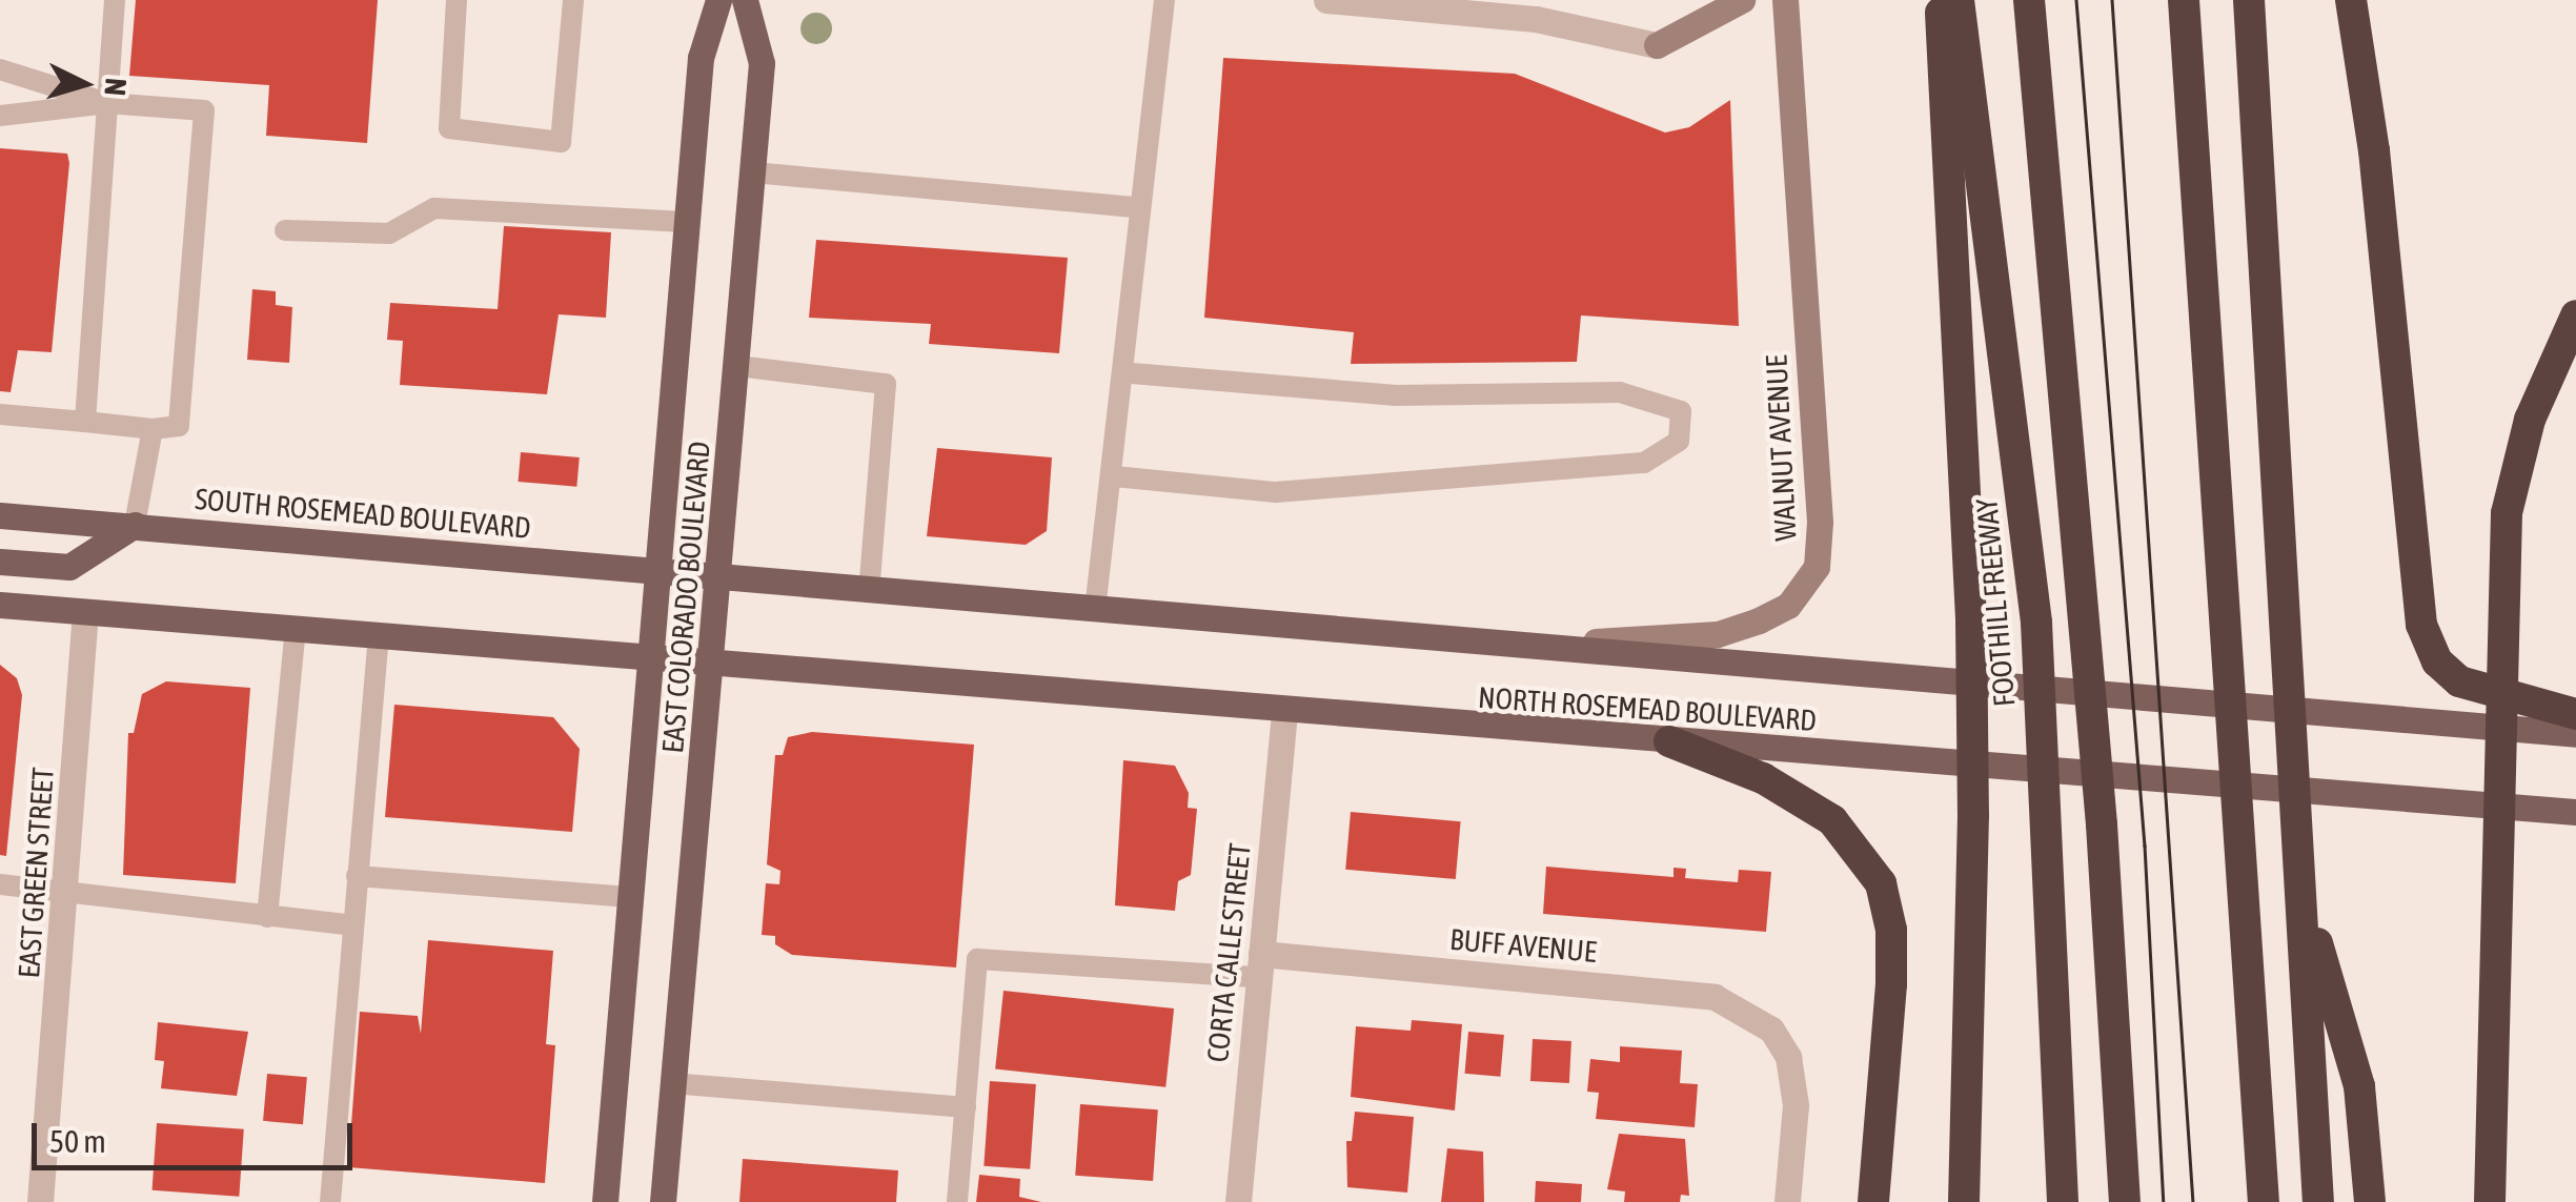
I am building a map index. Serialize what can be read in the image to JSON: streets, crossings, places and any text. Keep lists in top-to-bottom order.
{
  "streets": {
    "highway": ["FOOTHILL FREEWAY"],
    "main road": [
      "WALNUT AVENUE",
      "SOUTH ROSEMEAD BOULEVARD",
      "EAST COLORADO BOULEVARD",
      "NORTH ROSEMEAD BOULEVARD"
    ],
    "street": ["EAST GREEN STREET", "BUFF AVENUE", "CORTA CALLE STREET"]
  },
  "crossings": [
    ["WALNUT AVENUE", "NORTH ROSEMEAD BOULEVARD"],
    ["SOUTH ROSEMEAD BOULEVARD", "EAST COLORADO BOULEVARD"],
    ["SOUTH ROSEMEAD BOULEVARD", "NORTH ROSEMEAD BOULEVARD"],
    ["EAST COLORADO BOULEVARD", "NORTH ROSEMEAD BOULEVARD"],
    ["NORTH ROSEMEAD BOULEVARD", "CORTA CALLE STREET"],
    ["BUFF AVENUE", "CORTA CALLE STREET"]
  ],
  "scale_bar": "50 m",
  "north": "right"
}
